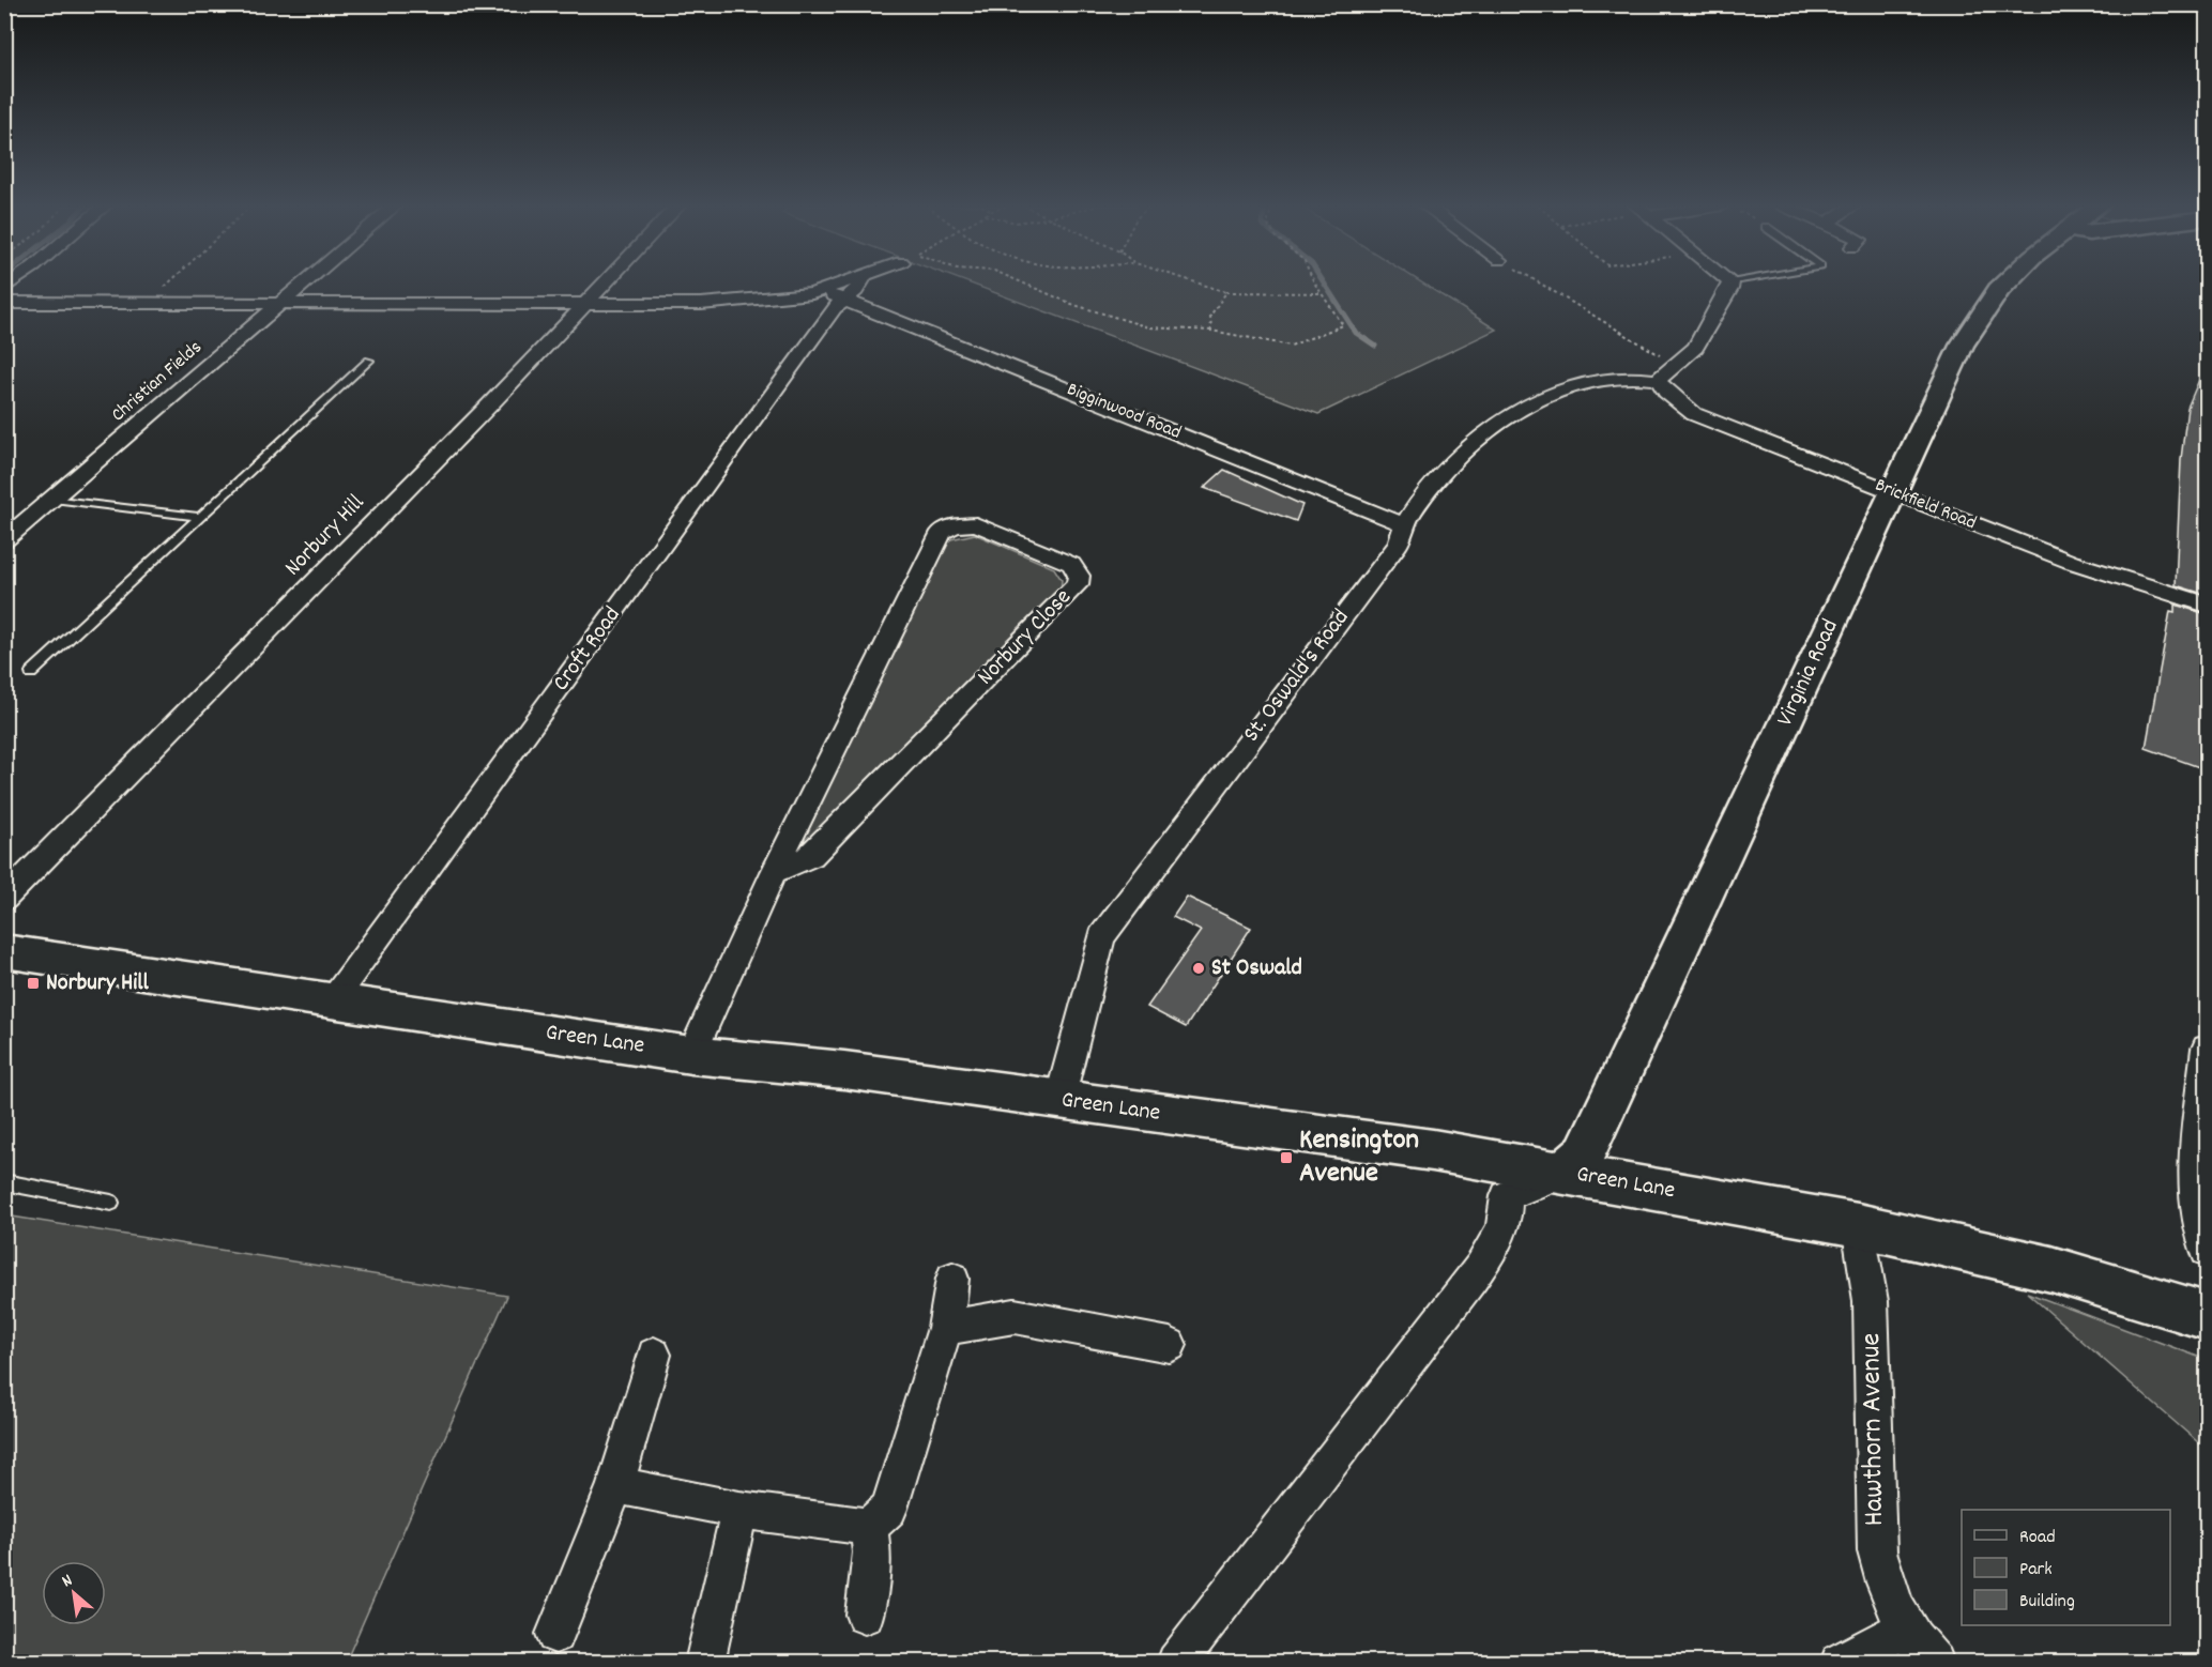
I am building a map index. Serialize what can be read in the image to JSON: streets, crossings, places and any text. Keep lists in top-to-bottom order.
{
  "streets": {
    "street": [
      "Christian Fields",
      "Bigginwood Road",
      "Brickfield Road",
      "Norbury Hill",
      "Norbury Close",
      "Croft Road",
      "Virginia Road",
      "St. Oswald's Road",
      "Green Lane",
      "Hawthorn Avenue"
    ]
  },
  "crossings": [
    ["Bigginwood Road", "Croft Road"],
    ["Bigginwood Road", "St. Oswald's Road"],
    ["Brickfield Road", "Virginia Road"],
    ["Brickfield Road", "St. Oswald's Road"],
    ["Norbury Close", "Green Lane"],
    ["Croft Road", "Green Lane"],
    ["Virginia Road", "Green Lane"],
    ["St. Oswald's Road", "Green Lane"],
    ["Green Lane", "Hawthorn Avenue"]
  ],
  "places": {
    "other": ["St Oswald"],
    "transit": ["Norbury Hill", "Kensington Avenue"]
  },
  "legend": ["Road", "Park", "Building"],
  "north": "top left"
}
